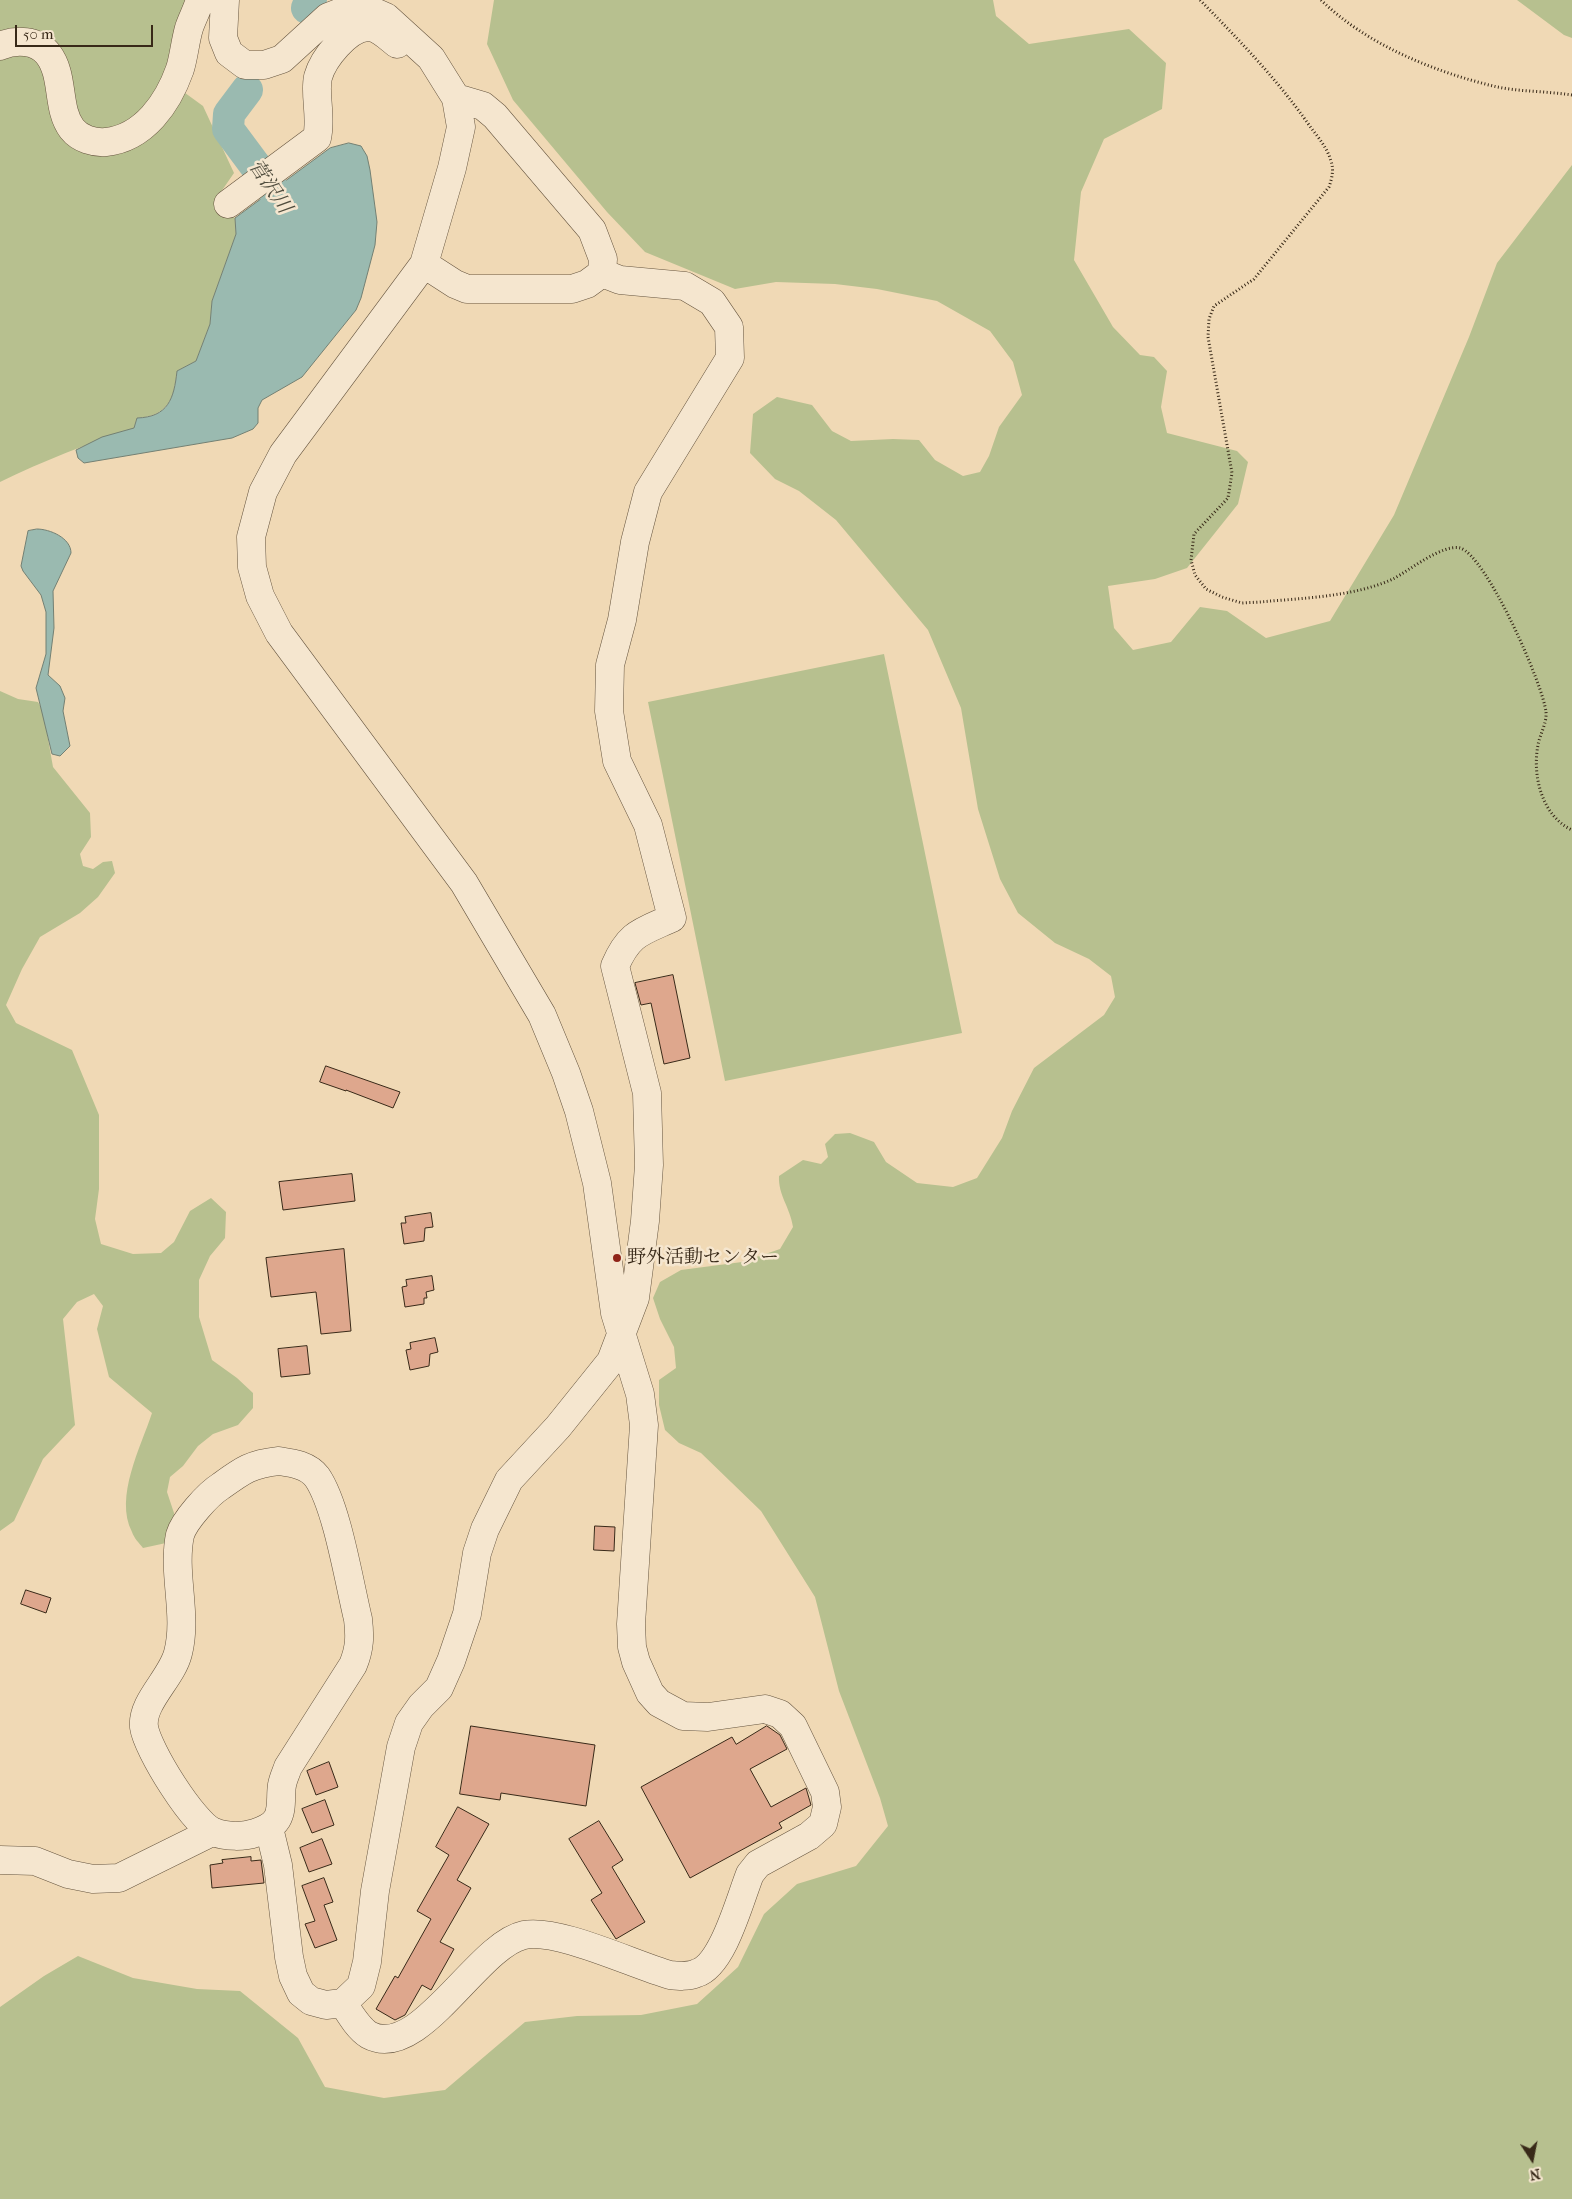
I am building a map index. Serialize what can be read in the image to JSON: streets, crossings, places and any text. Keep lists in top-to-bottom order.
{
  "water": ["菅沢川"],
  "places": ["野外活動センター"],
  "scale_bar": "50 m",
  "north": "bottom"
}
